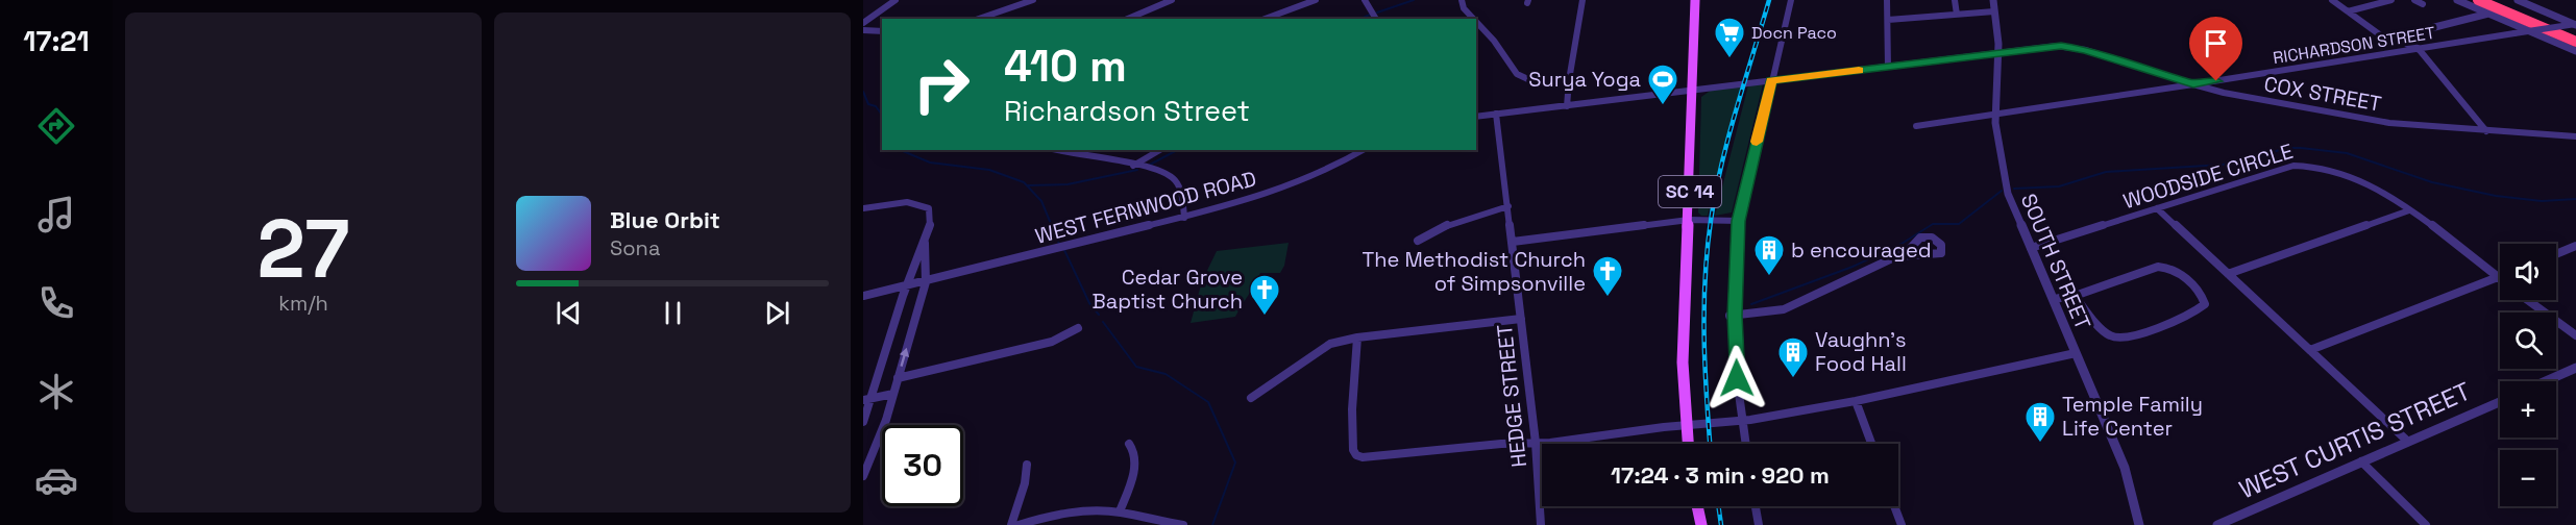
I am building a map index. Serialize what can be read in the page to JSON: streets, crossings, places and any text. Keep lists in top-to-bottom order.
{
  "streets": {
    "main road": ["SC 14"],
    "street": [
      "RICHARDSON STREET",
      "COX STREET",
      "WOODSIDE CIRCLE",
      "WEST FERNWOOD ROAD",
      "SOUTH STREET",
      "HEDGE STREET",
      "WEST CURTIS STREET"
    ]
  },
  "crossings": [
    ["RICHARDSON STREET", "COX STREET"],
    ["RICHARDSON STREET", "SC 14"],
    ["RICHARDSON STREET", "SOUTH STREET"],
    ["COX STREET", "SOUTH STREET"],
    ["WOODSIDE CIRCLE", "SOUTH STREET"]
  ],
  "places": {
    "supermarket": ["Docn Paco"],
    "sports": ["Surya Yoga"],
    "building": ["b encouraged", "Vaughn’s Food Hall", "Temple Family Life Center"],
    "church": ["The Methodist Church of Simpsonville", "Cedar Grove Baptist Church"]
  },
  "page": {
    "tabs": "17:21",
    "tile": ["27", "km/h"],
    "turn": ["410 m", "Richardson Street"],
    "song": ["Blue Orbit", "Sona"],
    "map_buttons": ["+", "−"],
    "limit": "30",
    "trip": "17:24 · 3 min · 920 m"
  }
}
